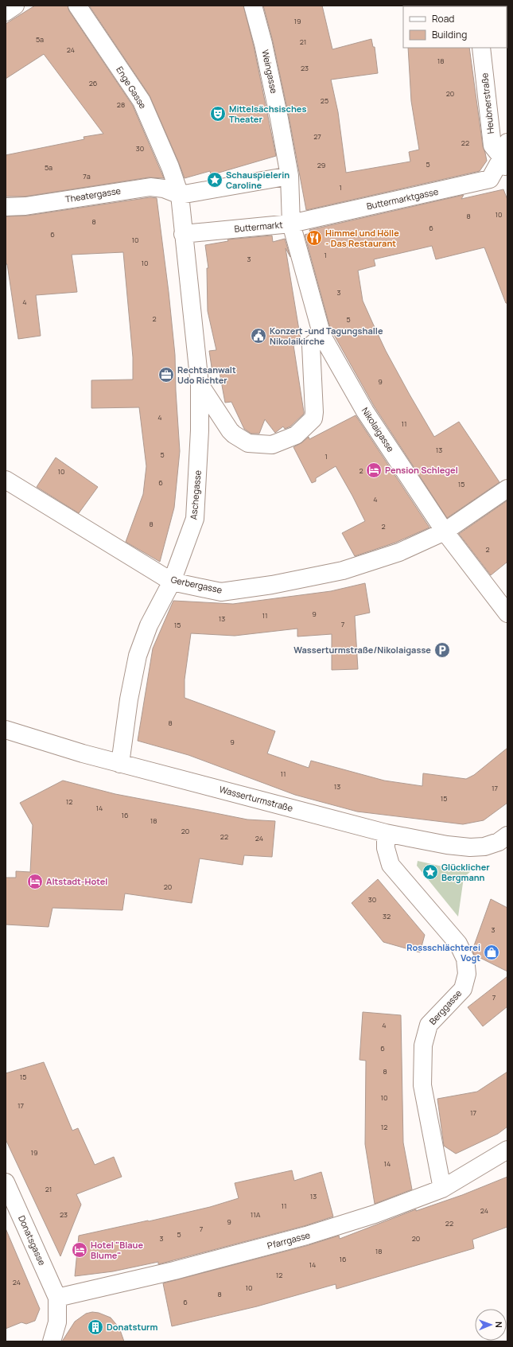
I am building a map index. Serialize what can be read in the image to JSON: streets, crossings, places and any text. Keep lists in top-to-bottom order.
{
  "streets": {
    "street": [
      "Weingasse",
      "Enge Gasse",
      "Heubnerstraße",
      "Theatergasse",
      "Buttermarktgasse",
      "Buttermarkt",
      "Nikolaigasse",
      "Aschegasse",
      "Gerbergasse",
      "Wasserturmstraße",
      "Berggasse",
      "Donatsgasse",
      "Pfarrgasse"
    ]
  },
  "crossings": [
    ["Weingasse", "Buttermarkt"],
    ["Enge Gasse", "Theatergasse"],
    ["Heubnerstraße", "Buttermarktgasse"],
    ["Buttermarktgasse", "Buttermarkt"],
    ["Buttermarktgasse", "Nikolaigasse"],
    ["Buttermarkt", "Nikolaigasse"],
    ["Buttermarkt", "Aschegasse"],
    ["Nikolaigasse", "Gerbergasse"],
    ["Aschegasse", "Gerbergasse"],
    ["Aschegasse", "Wasserturmstraße"],
    ["Wasserturmstraße", "Berggasse"],
    ["Berggasse", "Pfarrgasse"],
    ["Donatsgasse", "Pfarrgasse"]
  ],
  "places": {
    "theatre": ["Mittelsächsisches Theater"],
    "place": ["Schauspielerin Caroline", "Glücklicher Bergmann"],
    "restaurant": ["Himmel und Hölle - Das Restaurant"],
    "public building": ["Konzert -und Tagungshalle Nikolaikirche"],
    "office": ["Rechtsanwalt Udo Richter"],
    "hotel": ["Pension Schlegel", "Altstadt-Hotel", "Hotel \"Blaue Blume\""],
    "parking": ["Wasserturmstraße/Nikolaigasse"],
    "shop": ["Rossschlächterei Vogt"],
    "building": ["Donatsturm"]
  },
  "house_numbers": [
    "19",
    "5a",
    "21",
    "24",
    "18",
    "23",
    "26",
    "20",
    "25",
    "28",
    "27",
    "22",
    "30",
    "5",
    "29",
    "5a",
    "7a",
    "1",
    "10",
    "8",
    "8",
    "6",
    "6",
    "10",
    "1",
    "3",
    "10",
    "3",
    "4",
    "2",
    "5",
    "9",
    "4",
    "11",
    "13",
    "5",
    "1",
    "2",
    "10",
    "6",
    "15",
    "4",
    "8",
    "2",
    "2",
    "9",
    "11",
    "13",
    "7",
    "15",
    "8",
    "9",
    "11",
    "13",
    "17",
    "15",
    "12",
    "14",
    "16",
    "18",
    "20",
    "22",
    "24",
    "20",
    "30",
    "32",
    "3",
    "7",
    "4",
    "6",
    "8",
    "15",
    "10",
    "17",
    "17",
    "12",
    "19",
    "14",
    "21",
    "13",
    "11",
    "24",
    "23",
    "11A",
    "9",
    "22",
    "7",
    "5",
    "3",
    "20",
    "18",
    "16",
    "14",
    "12",
    "24",
    "10",
    "8",
    "6"
  ],
  "legend": ["Road", "Building"],
  "north": "right"
}
